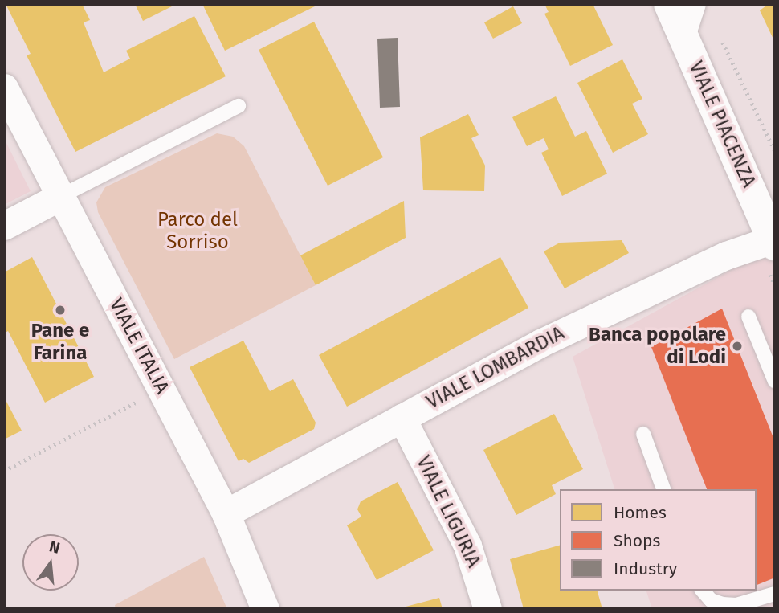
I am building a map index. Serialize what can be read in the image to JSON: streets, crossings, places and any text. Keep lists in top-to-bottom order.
{
  "streets": {
    "street": [
      "VIALE PIACENZA",
      "VIALE ITALIA",
      "VIALE LOMBARDIA",
      "VIALE LIGURIA"
    ]
  },
  "crossings": [
    ["VIALE PIACENZA", "VIALE LOMBARDIA"],
    ["VIALE ITALIA", "VIALE LOMBARDIA"],
    ["VIALE LOMBARDIA", "VIALE LIGURIA"]
  ],
  "parks": ["Parco del Sorriso"],
  "places": ["Pane e Farina", "Banca popolare di Lodi"],
  "legend": ["Homes", "Shops", "Industry"],
  "north": "top"
}
